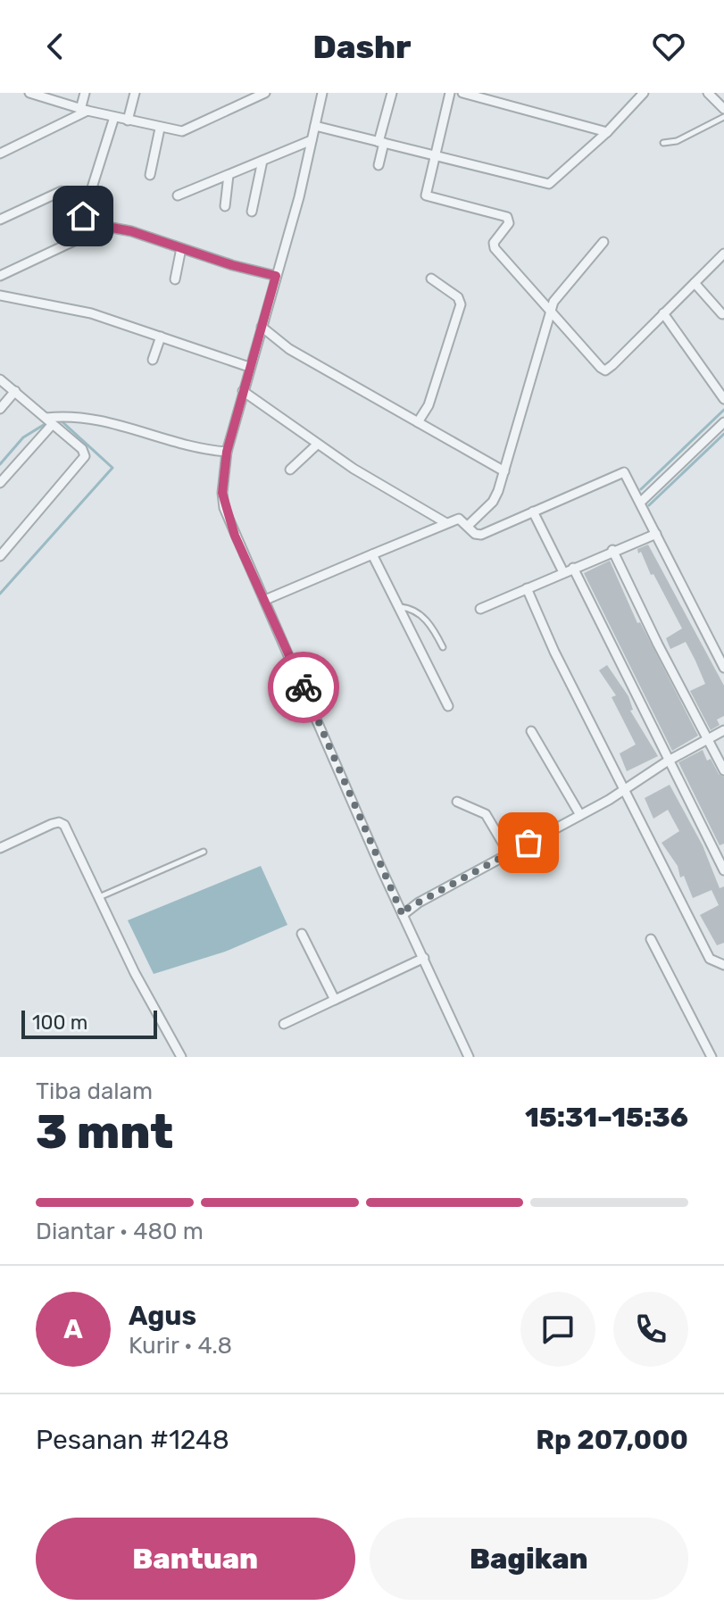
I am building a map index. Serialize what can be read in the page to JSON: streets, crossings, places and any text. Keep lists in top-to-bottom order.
{
  "scale_bar": "100 m",
  "page": {
    "header": "Dashr",
    "scale": "100 m",
    "heading": ["3 mnt", "Tiba dalam", "15:31–15:36"],
    "panel": [
      "Agus",
      "Kurir · 4.8",
      "Pesanan #1248",
      "Rp 207,000"
    ],
    "bar": "Diantar · 480 m",
    "round": "A",
    "buttons": ["Bantuan", "Bagikan"]
  }
}
